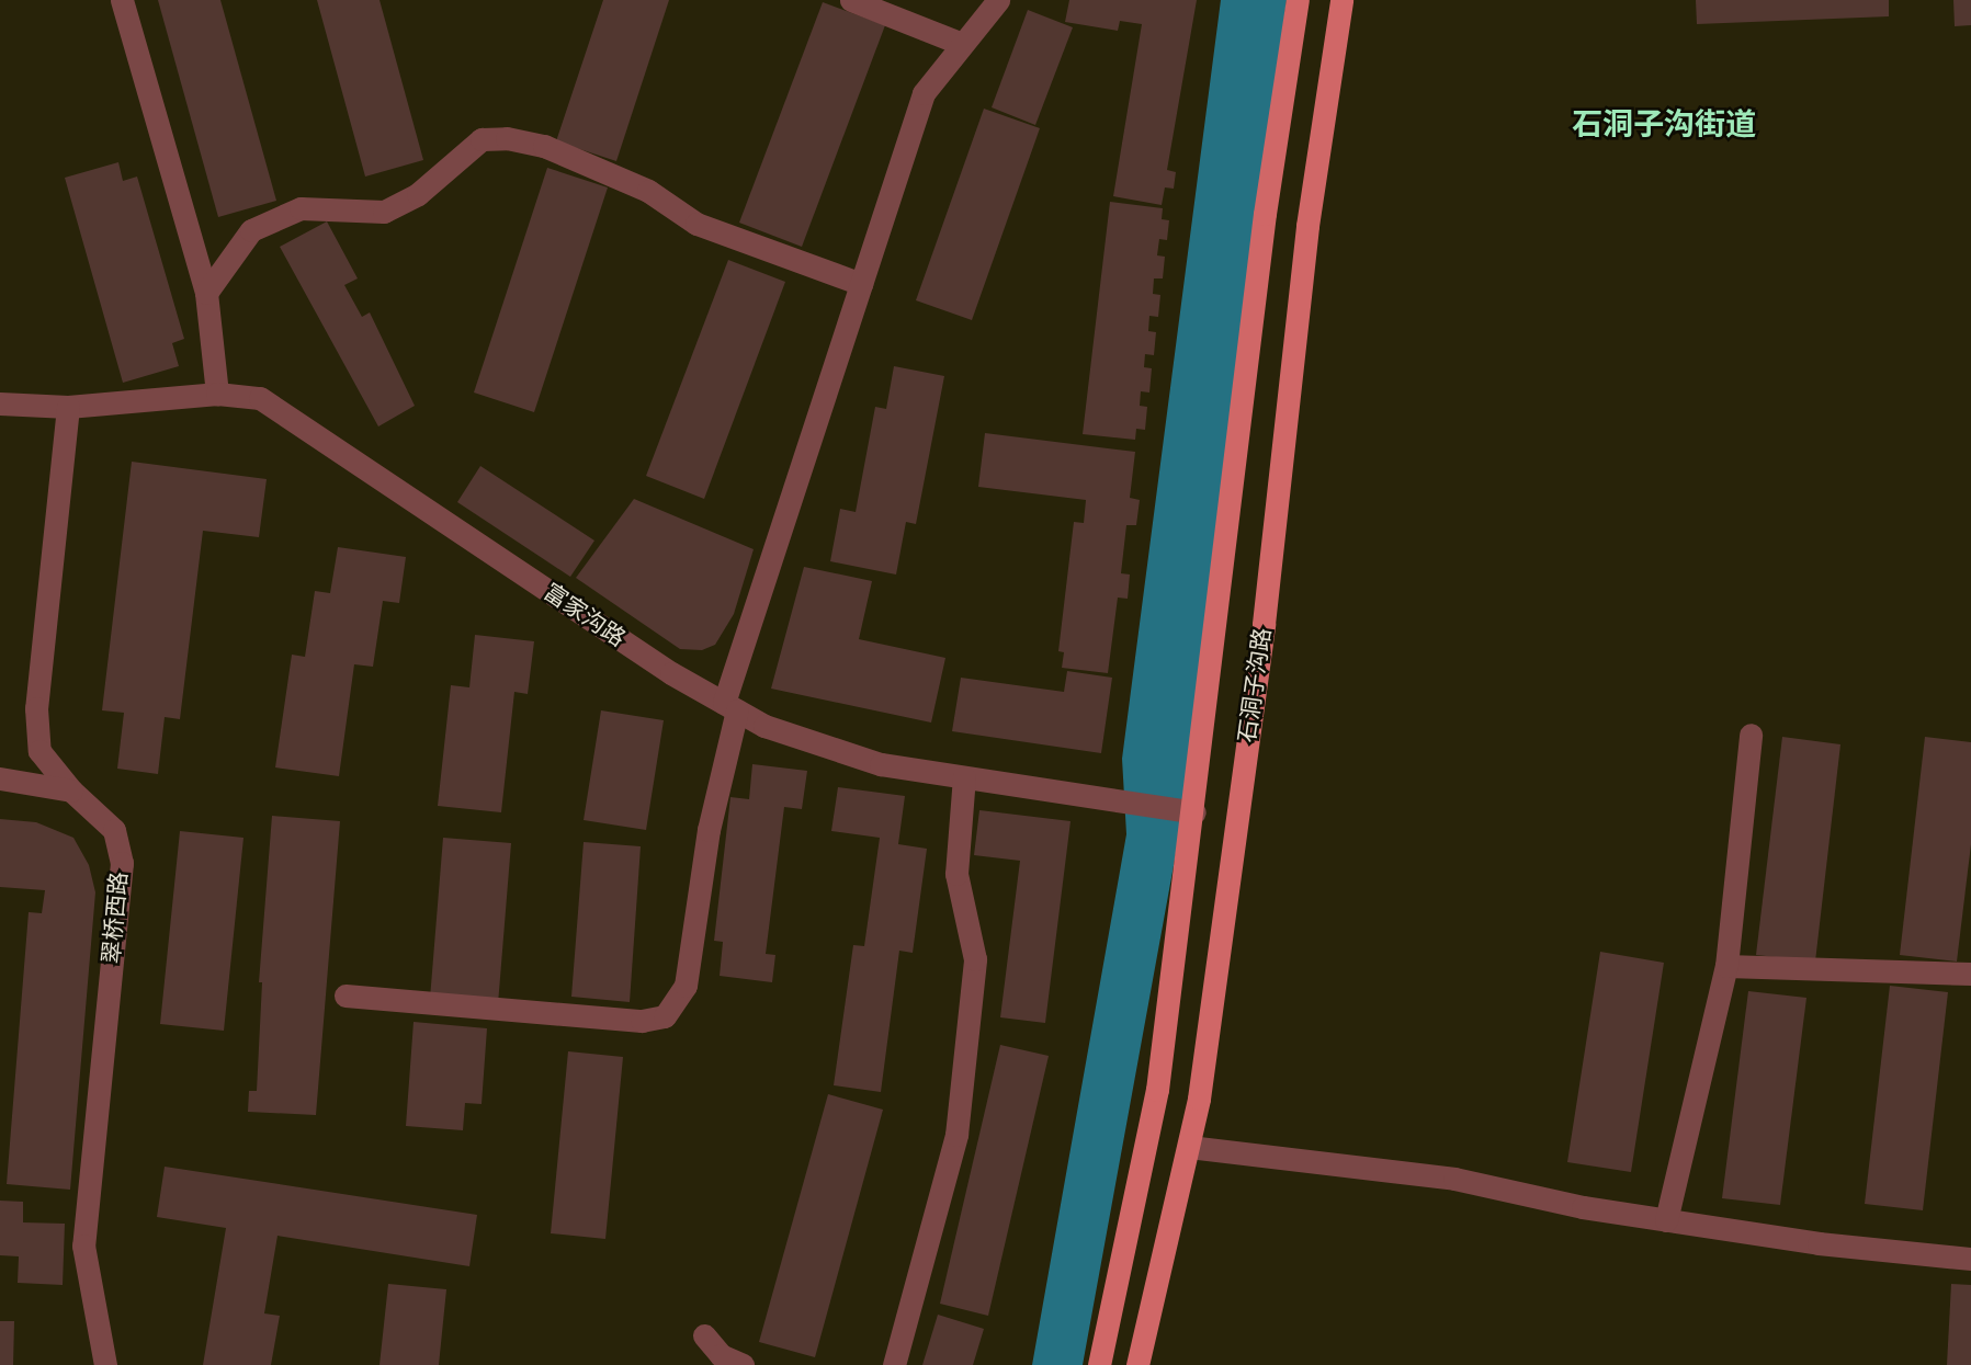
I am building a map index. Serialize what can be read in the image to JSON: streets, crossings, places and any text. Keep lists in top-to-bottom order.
{
  "streets": {
    "main road": ["石洞子沟路"],
    "street": ["富家沟路", "翠桥西路"]
  },
  "crossings": [
    ["富家沟路", "石洞子沟路"],
    ["富家沟路", "翠桥西路"]
  ],
  "districts": ["石洞子沟街道"]
}
